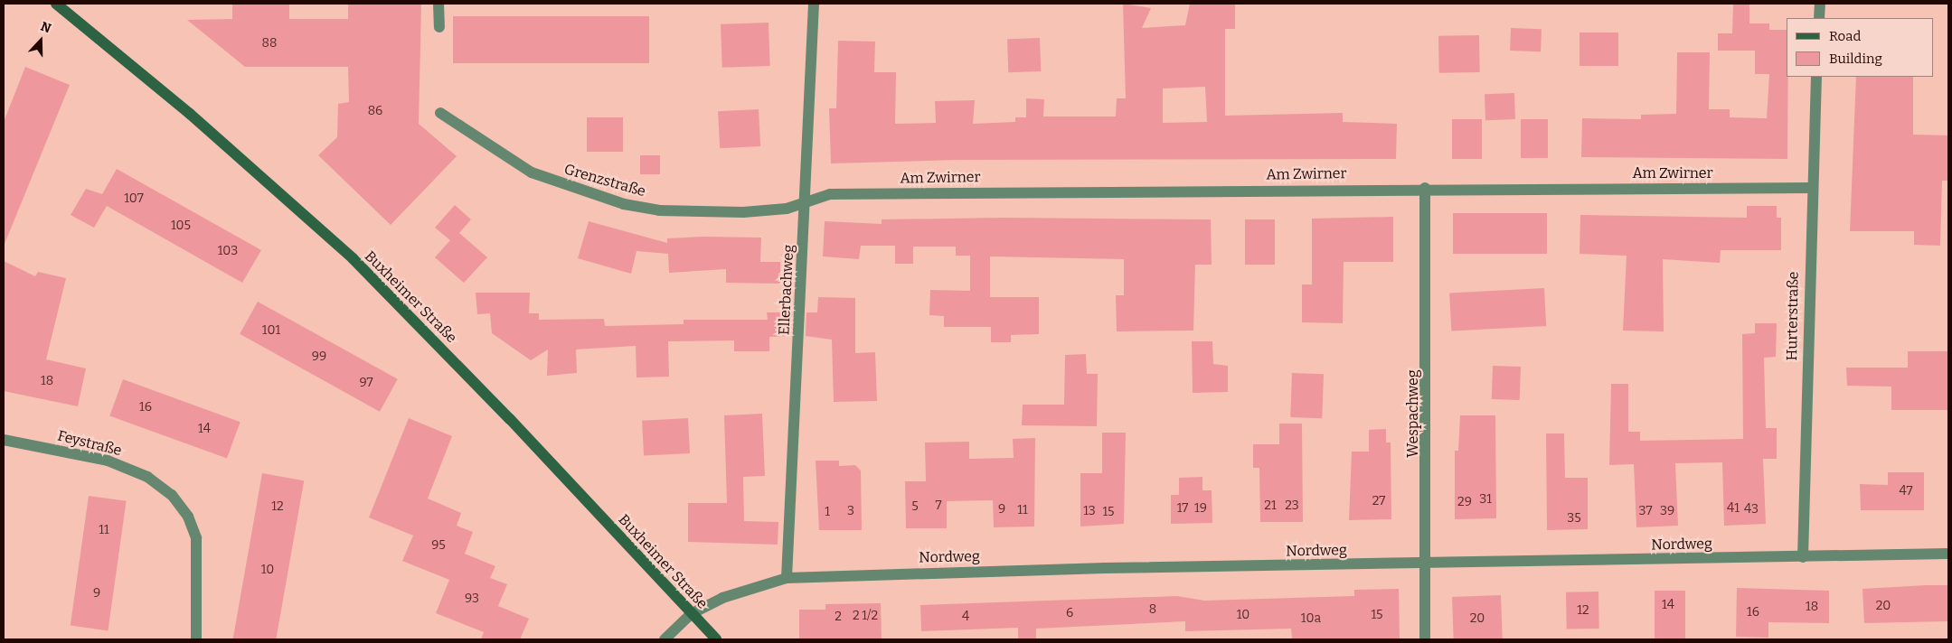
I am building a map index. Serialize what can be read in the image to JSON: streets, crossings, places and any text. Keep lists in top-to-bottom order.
{
  "streets": {
    "main road": ["Buxheimer Straße"],
    "street": [
      "Am Zwirner",
      "Grenzstraße",
      "Ellerbachweg",
      "Hurterstraße",
      "Wespachweg",
      "Feystraße",
      "Nordweg"
    ]
  },
  "crossings": [
    ["Am Zwirner", "Grenzstraße"],
    ["Am Zwirner", "Ellerbachweg"],
    ["Am Zwirner", "Hurterstraße"],
    ["Am Zwirner", "Wespachweg"],
    ["Grenzstraße", "Ellerbachweg"],
    ["Ellerbachweg", "Nordweg"],
    ["Buxheimer Straße", "Nordweg"],
    ["Hurterstraße", "Nordweg"],
    ["Wespachweg", "Nordweg"]
  ],
  "house_numbers": [
    "88",
    "86",
    "107",
    "105",
    "103",
    "101",
    "99",
    "18",
    "97",
    "16",
    "14",
    "47",
    "31",
    "27",
    "29",
    "7",
    "21",
    "23",
    "12",
    "5",
    "17",
    "19",
    "41",
    "9",
    "43",
    "11",
    "3",
    "13",
    "37",
    "39",
    "1",
    "15",
    "35",
    "11",
    "95",
    "10",
    "9",
    "93",
    "14",
    "20",
    "18",
    "8",
    "12",
    "16",
    "6",
    "10",
    "15",
    "2 1/2",
    "2",
    "4",
    "10a",
    "20"
  ],
  "legend": ["Road", "Building"],
  "north": "top"
}
